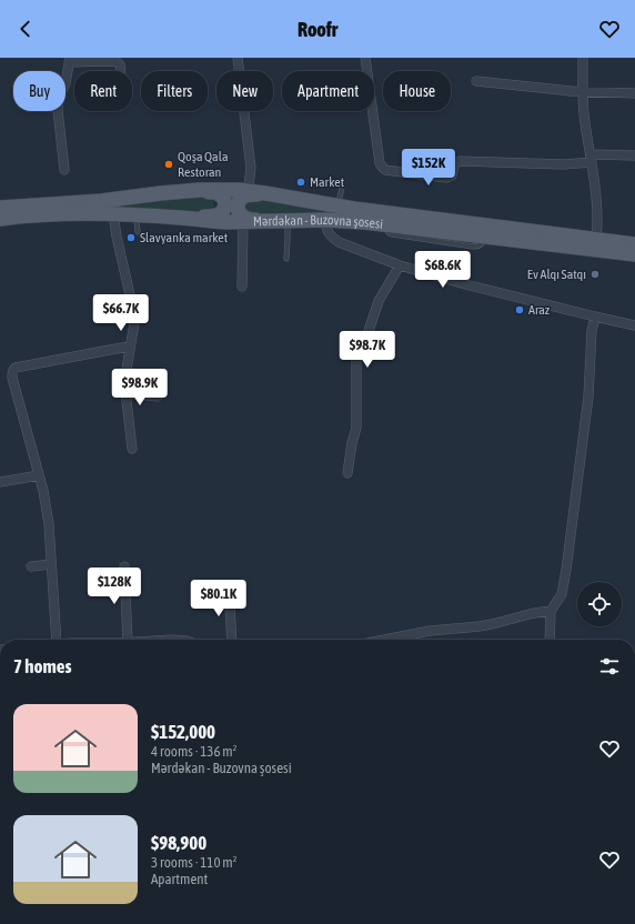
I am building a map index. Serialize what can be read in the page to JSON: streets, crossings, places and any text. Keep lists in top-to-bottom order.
{
  "streets": {
    "main road": ["Mərdəkan - Buzovna şosesi"]
  },
  "places": [
    "Qoşa Qala Restoran",
    "Market",
    "Slavyanka market",
    "Ev Alqı Satqı",
    "Araz"
  ],
  "page": {
    "header": "Roofr",
    "chip": [
      "Buy",
      "Rent",
      "Filters",
      "New",
      "Apartment",
      "House"
    ],
    "price": [
      "$152K",
      "$68.6K",
      "$66.7K",
      "$98.7K",
      "$98.9K",
      "$128K",
      "$80.1K"
    ],
    "heading": "7 homes",
    "list": [
      {
        "name": "$152,000",
        "note": "4 rooms · 136 m² · Mərdəkan - Buzovna şosesi"
      },
      {
        "name": "$98,900",
        "note": "3 rooms · 110 m² · Apartment"
      }
    ]
  }
}
